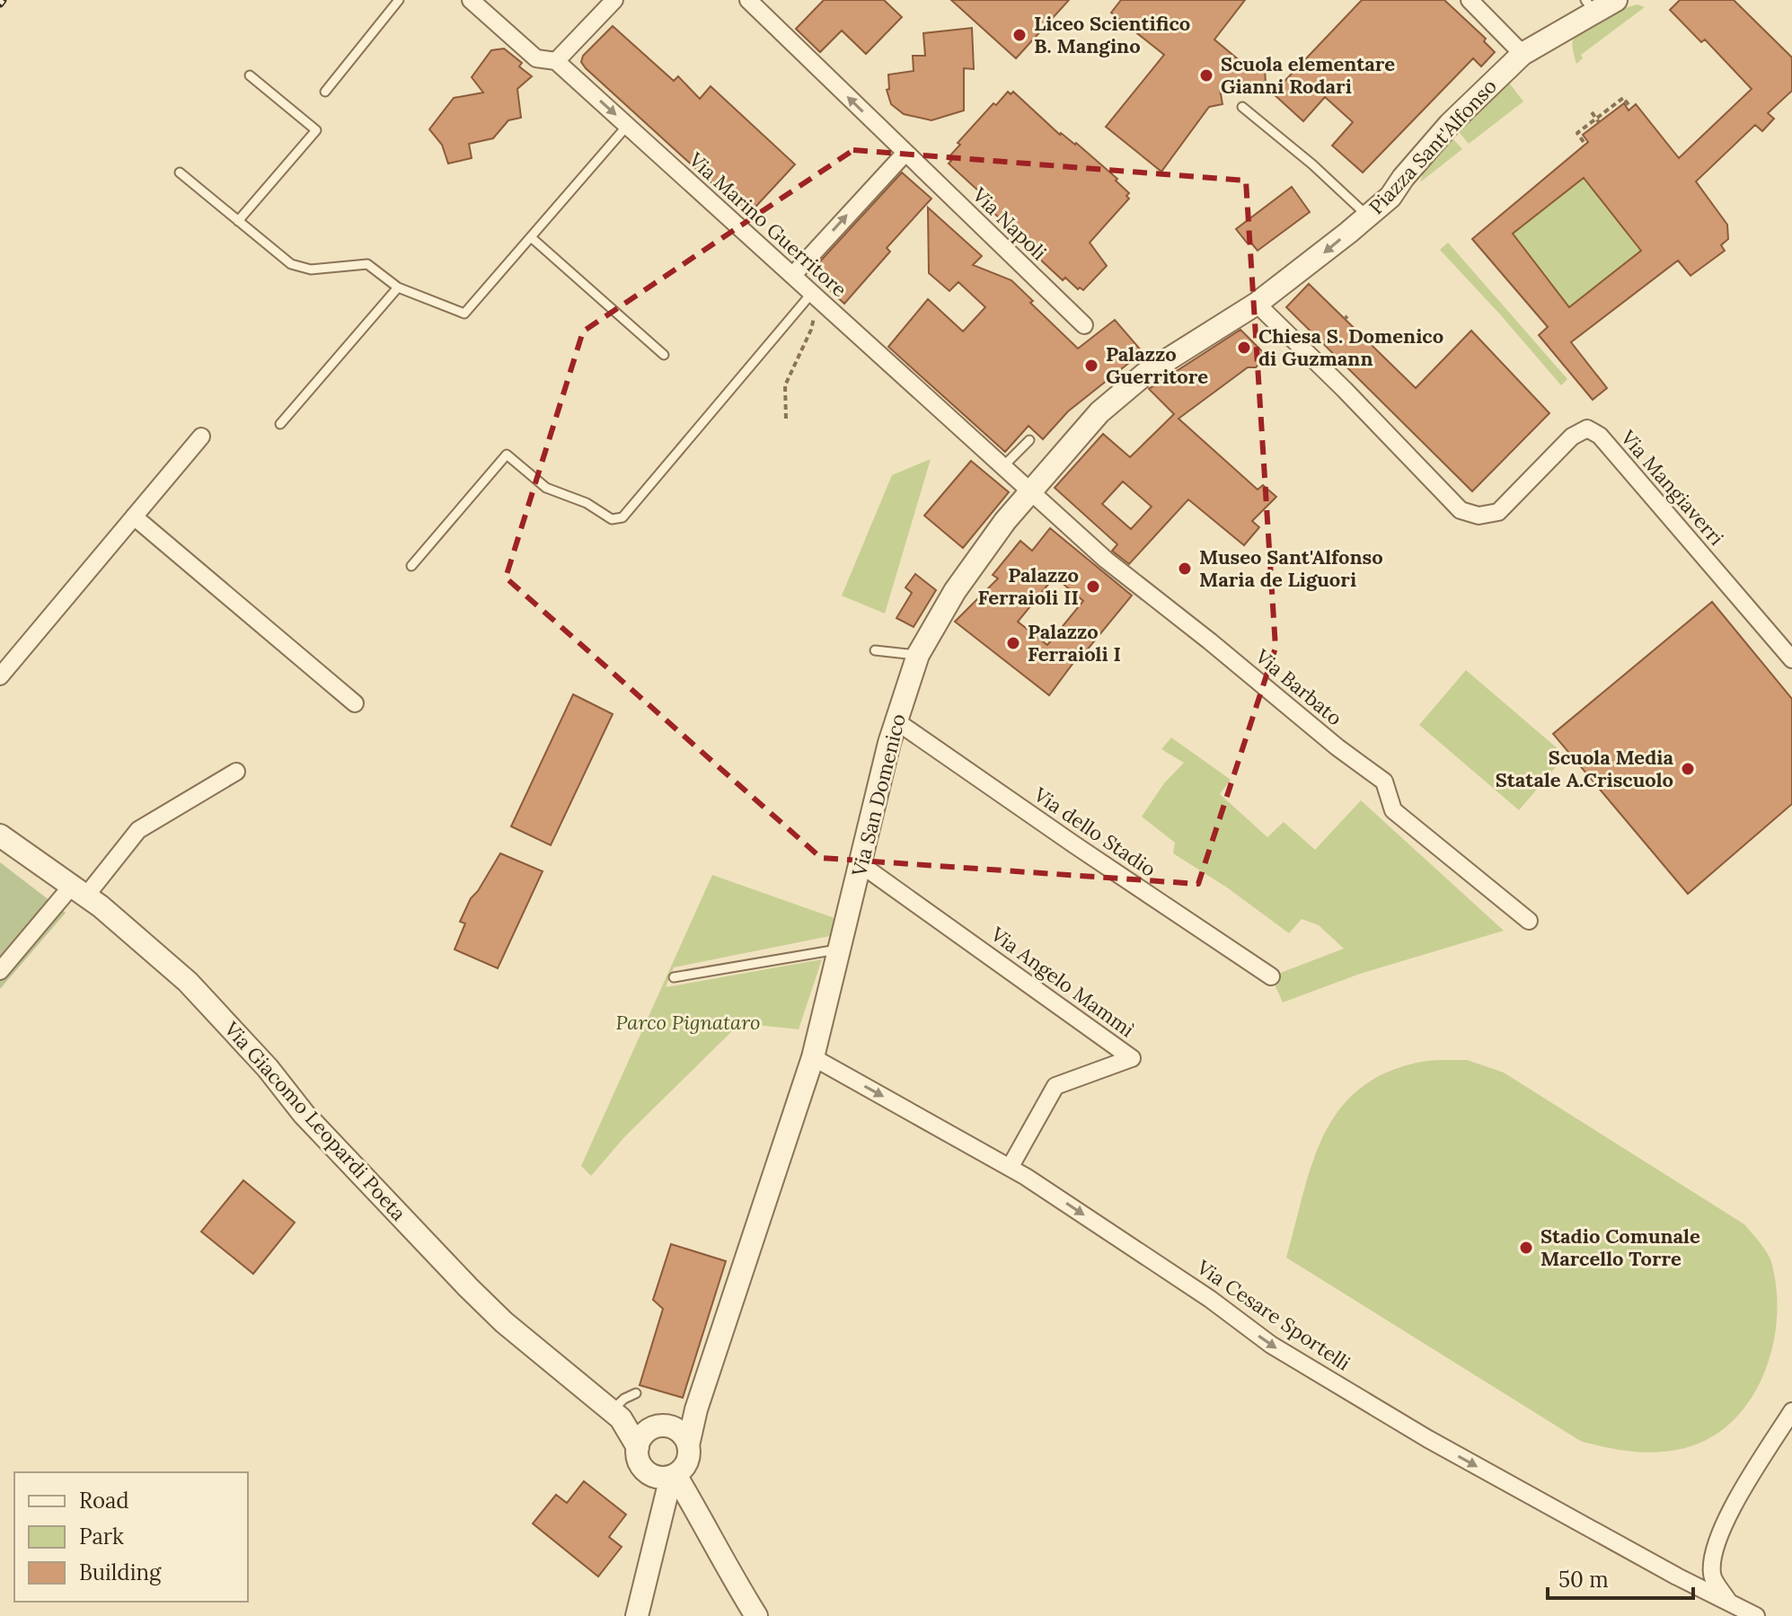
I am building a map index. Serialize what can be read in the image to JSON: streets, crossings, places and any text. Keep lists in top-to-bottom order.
{
  "streets": {
    "street": [
      "Piazza Sant'Alfonso",
      "Via Napoli",
      "Via Marino Guerritore",
      "Via Mangiaverri",
      "Via Barbato",
      "Via San Domenico",
      "Via dello Stadio",
      "Via Angelo Mammì",
      "Via Giacomo Leopardi Poeta",
      "Via Cesare Sportelli"
    ]
  },
  "crossings": [
    ["Piazza Sant'Alfonso", "Via Mangiaverri"],
    ["Piazza Sant'Alfonso", "Via San Domenico"],
    ["Via Marino Guerritore", "Via Barbato"],
    ["Via Marino Guerritore", "Via San Domenico"],
    ["Via Mangiaverri", "Via San Domenico"],
    ["Via Barbato", "Via San Domenico"],
    ["Via San Domenico", "Via dello Stadio"],
    ["Via San Domenico", "Via Angelo Mammì"],
    ["Via San Domenico", "Via Cesare Sportelli"],
    ["Via Angelo Mammì", "Via Cesare Sportelli"]
  ],
  "one_way": ["Via Napoli", "Via Cesare Sportelli"],
  "parks": ["Parco Pignataro"],
  "places": [
    "Liceo Scientifico B. Mangino",
    "Scuola elementare Gianni Rodari",
    "Chiesa S. Domenico di Guzmann",
    "Palazzo Guerritore",
    "Museo Sant'Alfonso Maria de Liguori",
    "Palazzo Ferraioli II",
    "Palazzo Ferraioli I",
    "Scuola Media Statale A.Criscuolo",
    "Stadio Comunale Marcello Torre"
  ],
  "legend": ["Road", "Park", "Building"],
  "scale_bar": "50 m"
}
